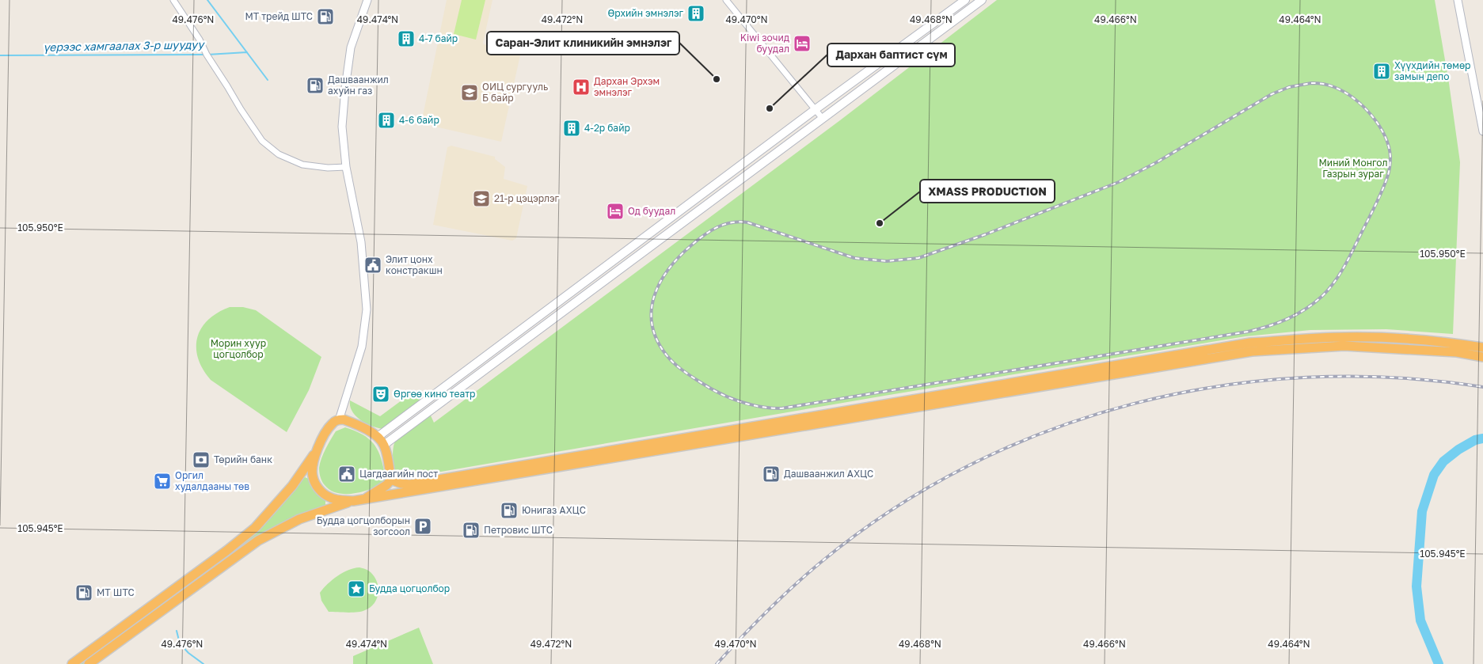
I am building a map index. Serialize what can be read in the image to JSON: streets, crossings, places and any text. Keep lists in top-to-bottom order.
{
  "water": ["үерээс хамгаалах 3-р шуудуу"],
  "parks": ["Миний Монгол Газрын зураг", "Морин хуур цогцолбор"],
  "places": {
    "building": [
      "Өрхийн эмнэлэг",
      "4-7 байр",
      "Хүүхдийн төмөр замын депо",
      "4-6 байр",
      "4-2р байр"
    ],
    "fuel station": [
      "МТ трейд ШТС",
      "Дашваанжил ахуйн газ",
      "Дашваанжил АХЦС",
      "Юнигаз АХЦС",
      "Петровис ШТС",
      "МТ ШТС"
    ],
    "hotel": ["Kiwi зочид буудал", "Од буудал"],
    "other": ["Саран-Элит клиникийн эмнэлэг", "Дархан баптист сүм", "XMASS PRODUCTION"],
    "hospital": ["Дархан Эрхэм эмнэлэг"],
    "school or university": ["ОИЦ сургууль Б байр", "21-р цэцэрлэг"],
    "public building": ["Элит цонх констракшн", "Цагдаагийн пост"],
    "theatre": ["Өргөө кино театр"],
    "bank": ["Төрийн банк"],
    "supermarket": ["Оргил худалдааны төв"],
    "parking": ["Будда цогцолборын зогсоол"],
    "place": ["Будда цогцолбор"]
  },
  "coordinates": [
    "49.476°N",
    "49.474°N",
    "49.472°N",
    "49.470°N",
    "49.468°N",
    "49.466°N",
    "49.464°N",
    "105.950°E",
    "105.945°E"
  ]
}
